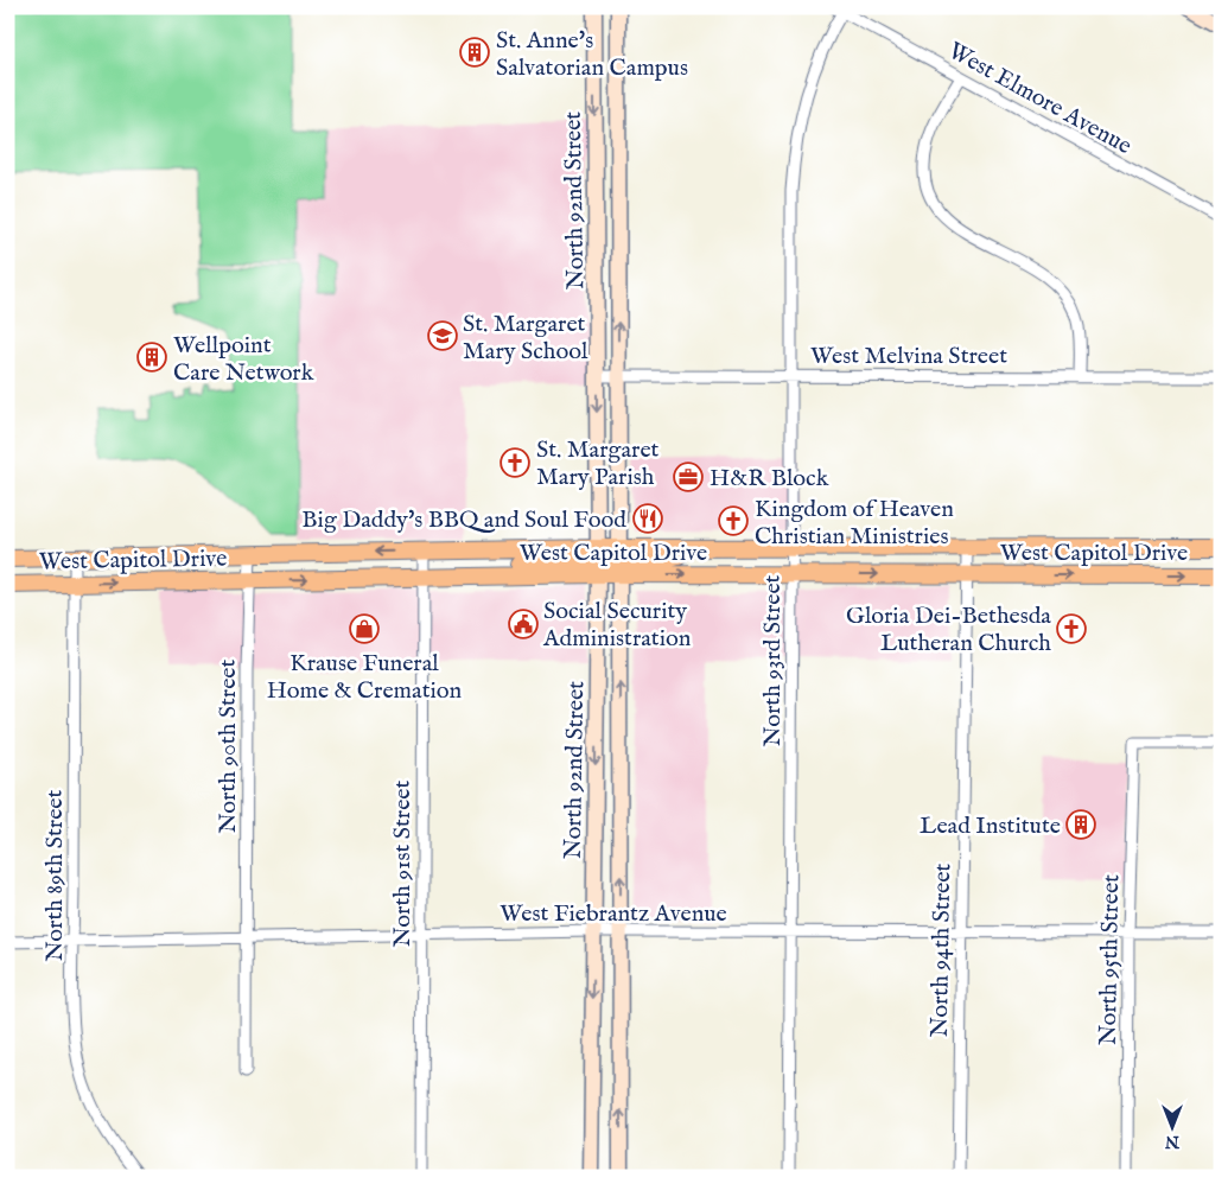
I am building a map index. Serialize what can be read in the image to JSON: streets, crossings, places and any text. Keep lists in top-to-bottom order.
{
  "streets": {
    "main road": ["North 92nd Street", "West Capitol Drive"],
    "street": [
      "West Elmore Avenue",
      "West Melvina Street",
      "North 93rd Street",
      "North 90th Street",
      "North 91st Street",
      "North 89th Street",
      "West Fiebrantz Avenue",
      "North 94th Street",
      "North 95th Street"
    ]
  },
  "crossings": [
    ["West Elmore Avenue", "North 93rd Street"],
    ["North 92nd Street", "West Melvina Street"],
    ["North 92nd Street", "West Capitol Drive"],
    ["North 92nd Street", "West Fiebrantz Avenue"],
    ["West Melvina Street", "North 93rd Street"],
    ["West Capitol Drive", "North 93rd Street"],
    ["West Capitol Drive", "North 90th Street"],
    ["West Capitol Drive", "North 91st Street"],
    ["West Capitol Drive", "North 89th Street"],
    ["West Capitol Drive", "North 94th Street"],
    ["North 93rd Street", "West Fiebrantz Avenue"],
    ["North 90th Street", "West Fiebrantz Avenue"],
    ["North 91st Street", "West Fiebrantz Avenue"],
    ["North 89th Street", "West Fiebrantz Avenue"],
    ["West Fiebrantz Avenue", "North 94th Street"],
    ["West Fiebrantz Avenue", "North 95th Street"]
  ],
  "places": {
    "building": ["St. Anne's Salvatorian Campus", "Wellpoint Care Network", "Lead Institute"],
    "school or university": ["St. Margaret Mary School"],
    "church": ["St. Margaret Mary Parish", "Kingdom of Heaven Christian Ministries", "Gloria Dei-Bethesda Lutheran Church"],
    "office": ["H&R Block"],
    "restaurant": ["Big Daddy's BBQ and Soul Food"],
    "public building": ["Social Security Administration"],
    "shop": ["Krause Funeral Home & Cremation"]
  },
  "north": "bottom"
}
